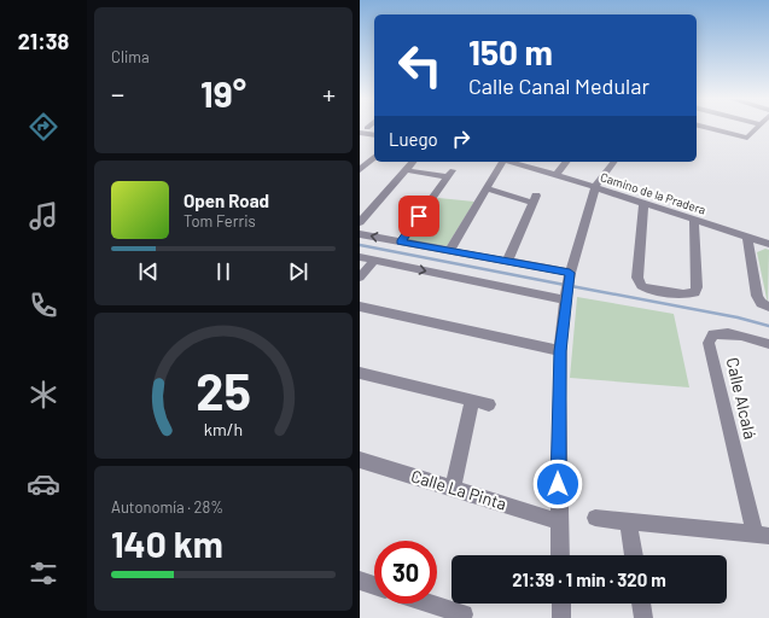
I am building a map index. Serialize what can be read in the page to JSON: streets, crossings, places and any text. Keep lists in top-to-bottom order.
{
  "streets": {
    "street": ["Camino de la Pradera", "Calle Alcalá", "Calle La Pinta"]
  },
  "page": {
    "tabs": "21:38",
    "tile": [
      "Clima",
      ["Autonomía · 28%", "140 km"]
    ],
    "turn": ["150 m", "Calle Canal Medular"],
    "heat": ["−", "19°", "+"],
    "then": "Luego",
    "song": ["Open Road", "Tom Ferris"],
    "limit": "30",
    "trip": "21:39 · 1 min · 320 m",
    "gauge": ["25", "km/h"]
  }
}
